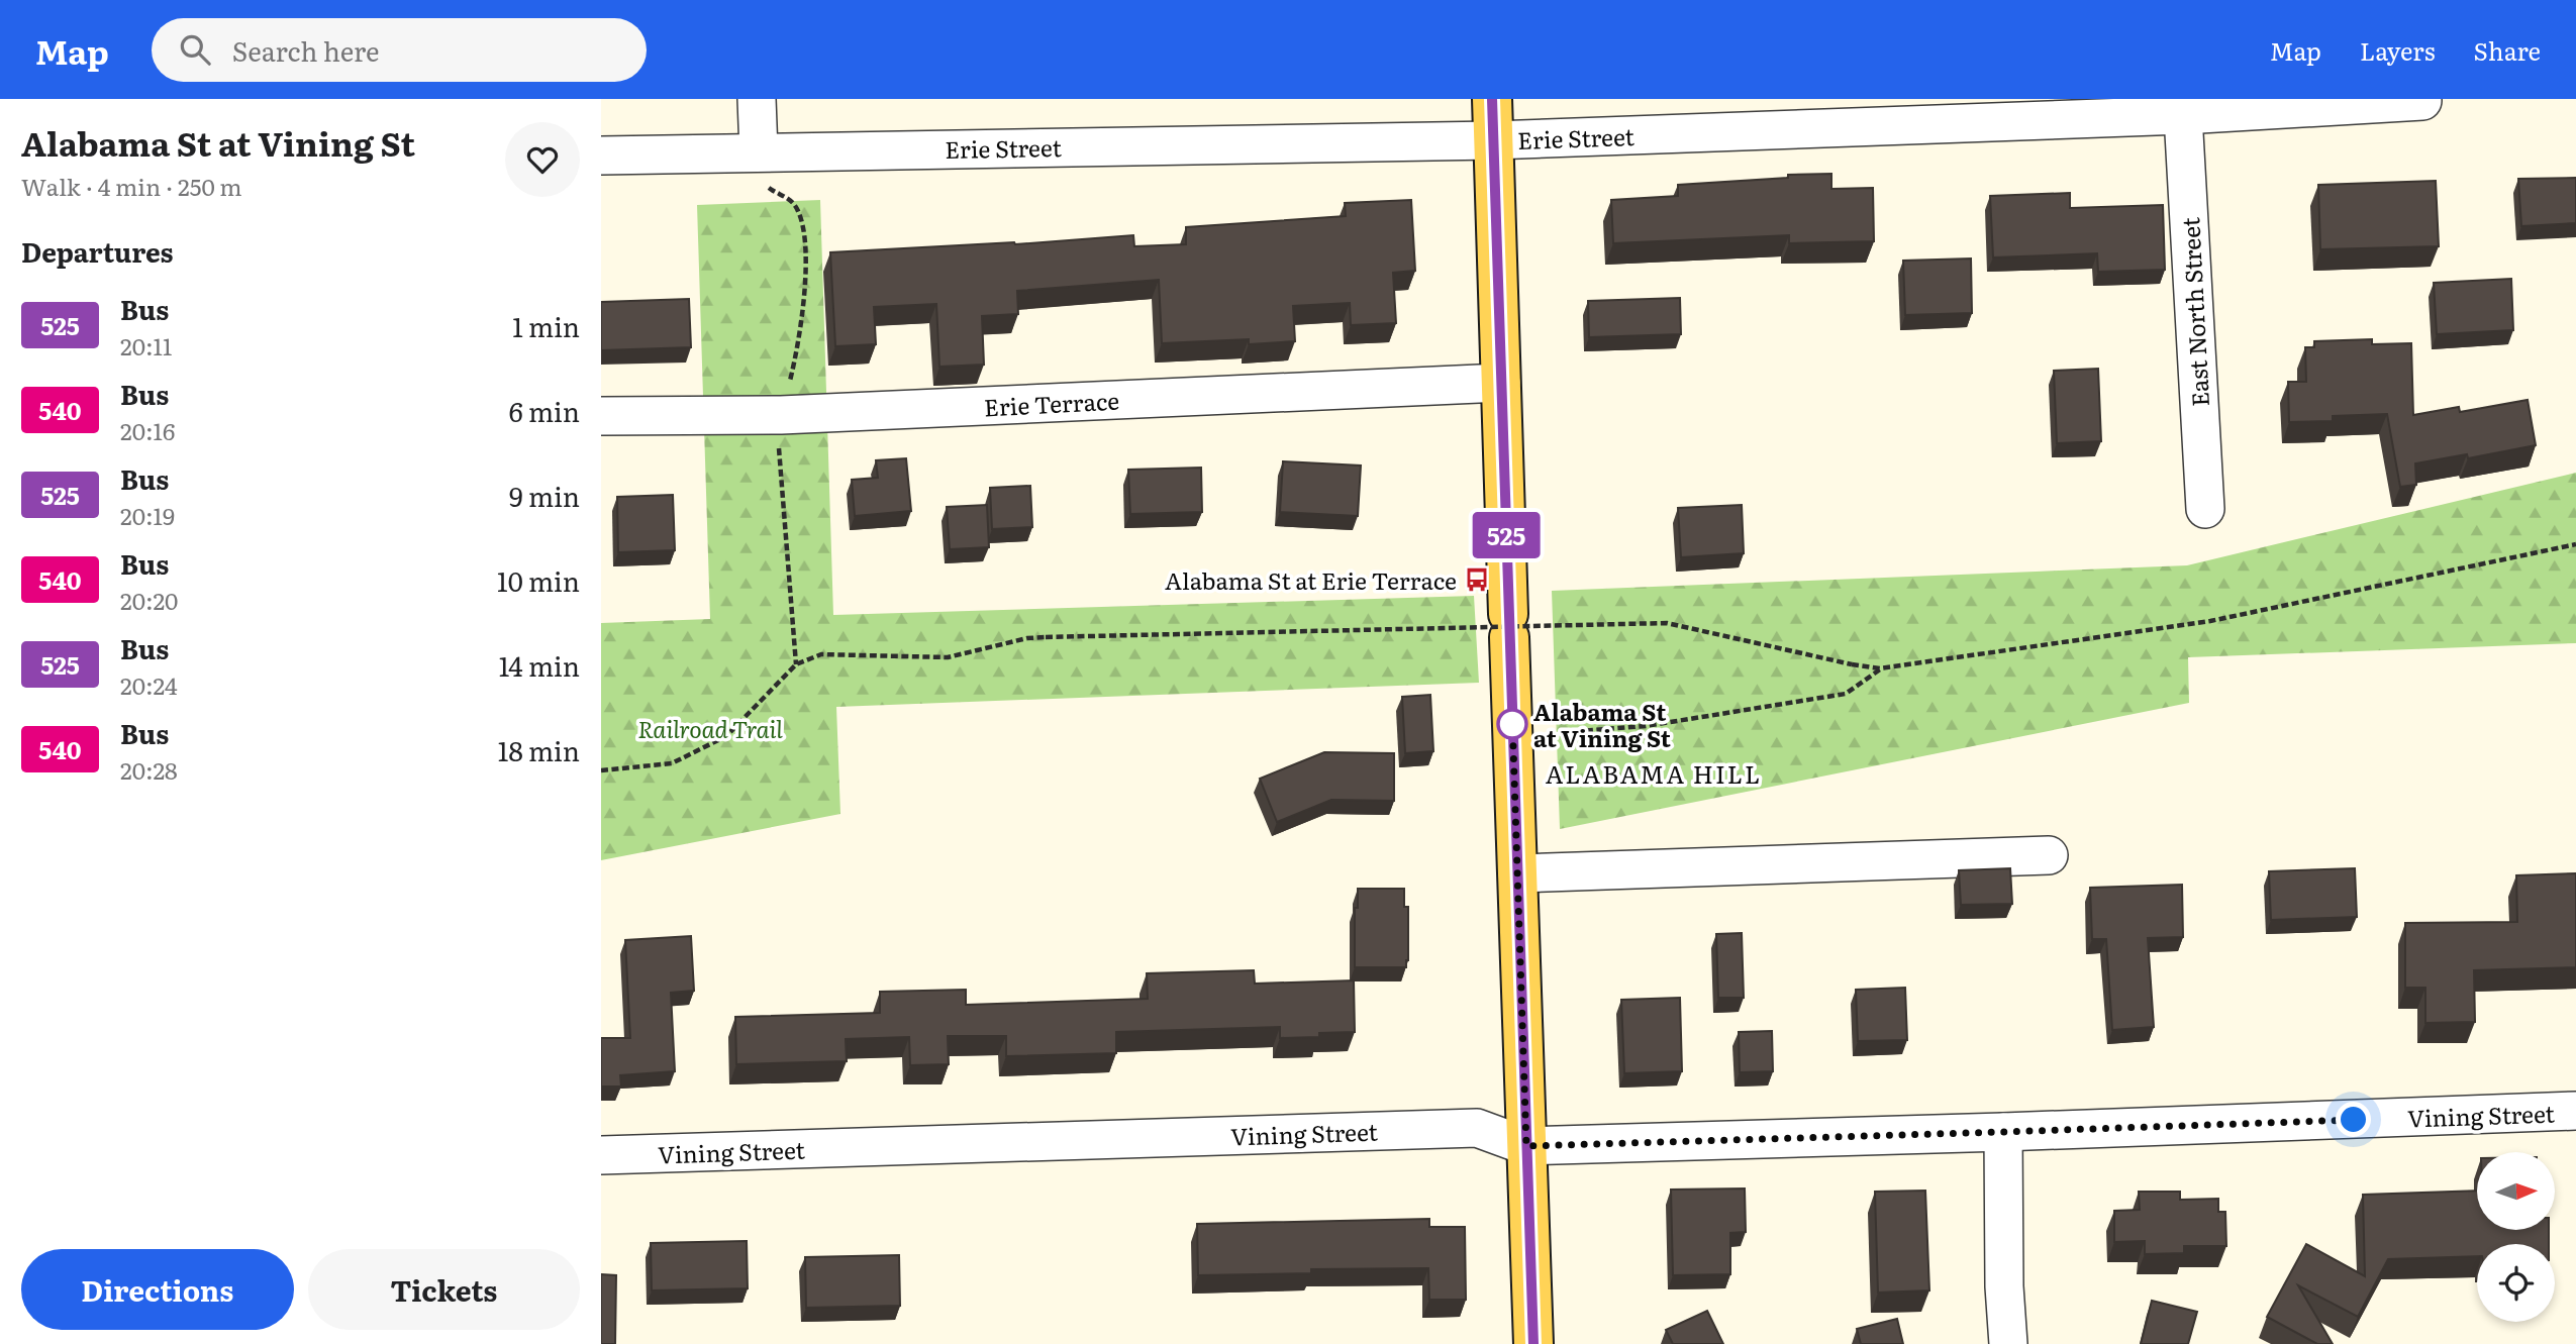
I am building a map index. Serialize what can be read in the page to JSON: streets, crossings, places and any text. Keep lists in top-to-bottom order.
{
  "streets": {
    "street": [
      "Erie Street",
      "East North Street",
      "Erie Terrace",
      "Vining Street"
    ]
  },
  "crossings": [
    ["Erie Street", "East North Street"]
  ],
  "districts": ["ALABAMA HILL"],
  "parks": ["Railroad Trail"],
  "places": {
    "bus stop": ["Alabama St at Erie Terrace"],
    "other": ["Alabama St at Vining St"]
  },
  "lines": ["bus line 525"],
  "north": "right",
  "page": {
    "header": "Map",
    "search": "Search here",
    "nav": ["Map", "Layers", "Share"],
    "heading": [
      ["Alabama St at Vining St", "Walk · 4 min · 250 m"],
      "Departures"
    ],
    "on_map": "525",
    "list": [
      {
        "mark": "525",
        "name": "Bus",
        "note": "20:11",
        "value": "1 min"
      },
      {
        "mark": "540",
        "name": "Bus",
        "note": "20:16",
        "value": "6 min"
      },
      {
        "mark": "525",
        "name": "Bus",
        "note": "20:19",
        "value": "9 min"
      },
      {
        "mark": "540",
        "name": "Bus",
        "note": "20:20",
        "value": "10 min"
      },
      {
        "mark": "525",
        "name": "Bus",
        "note": "20:24",
        "value": "14 min"
      },
      {
        "mark": "540",
        "name": "Bus",
        "note": "20:28",
        "value": "18 min"
      }
    ],
    "buttons": ["Directions", "Tickets"]
  }
}
